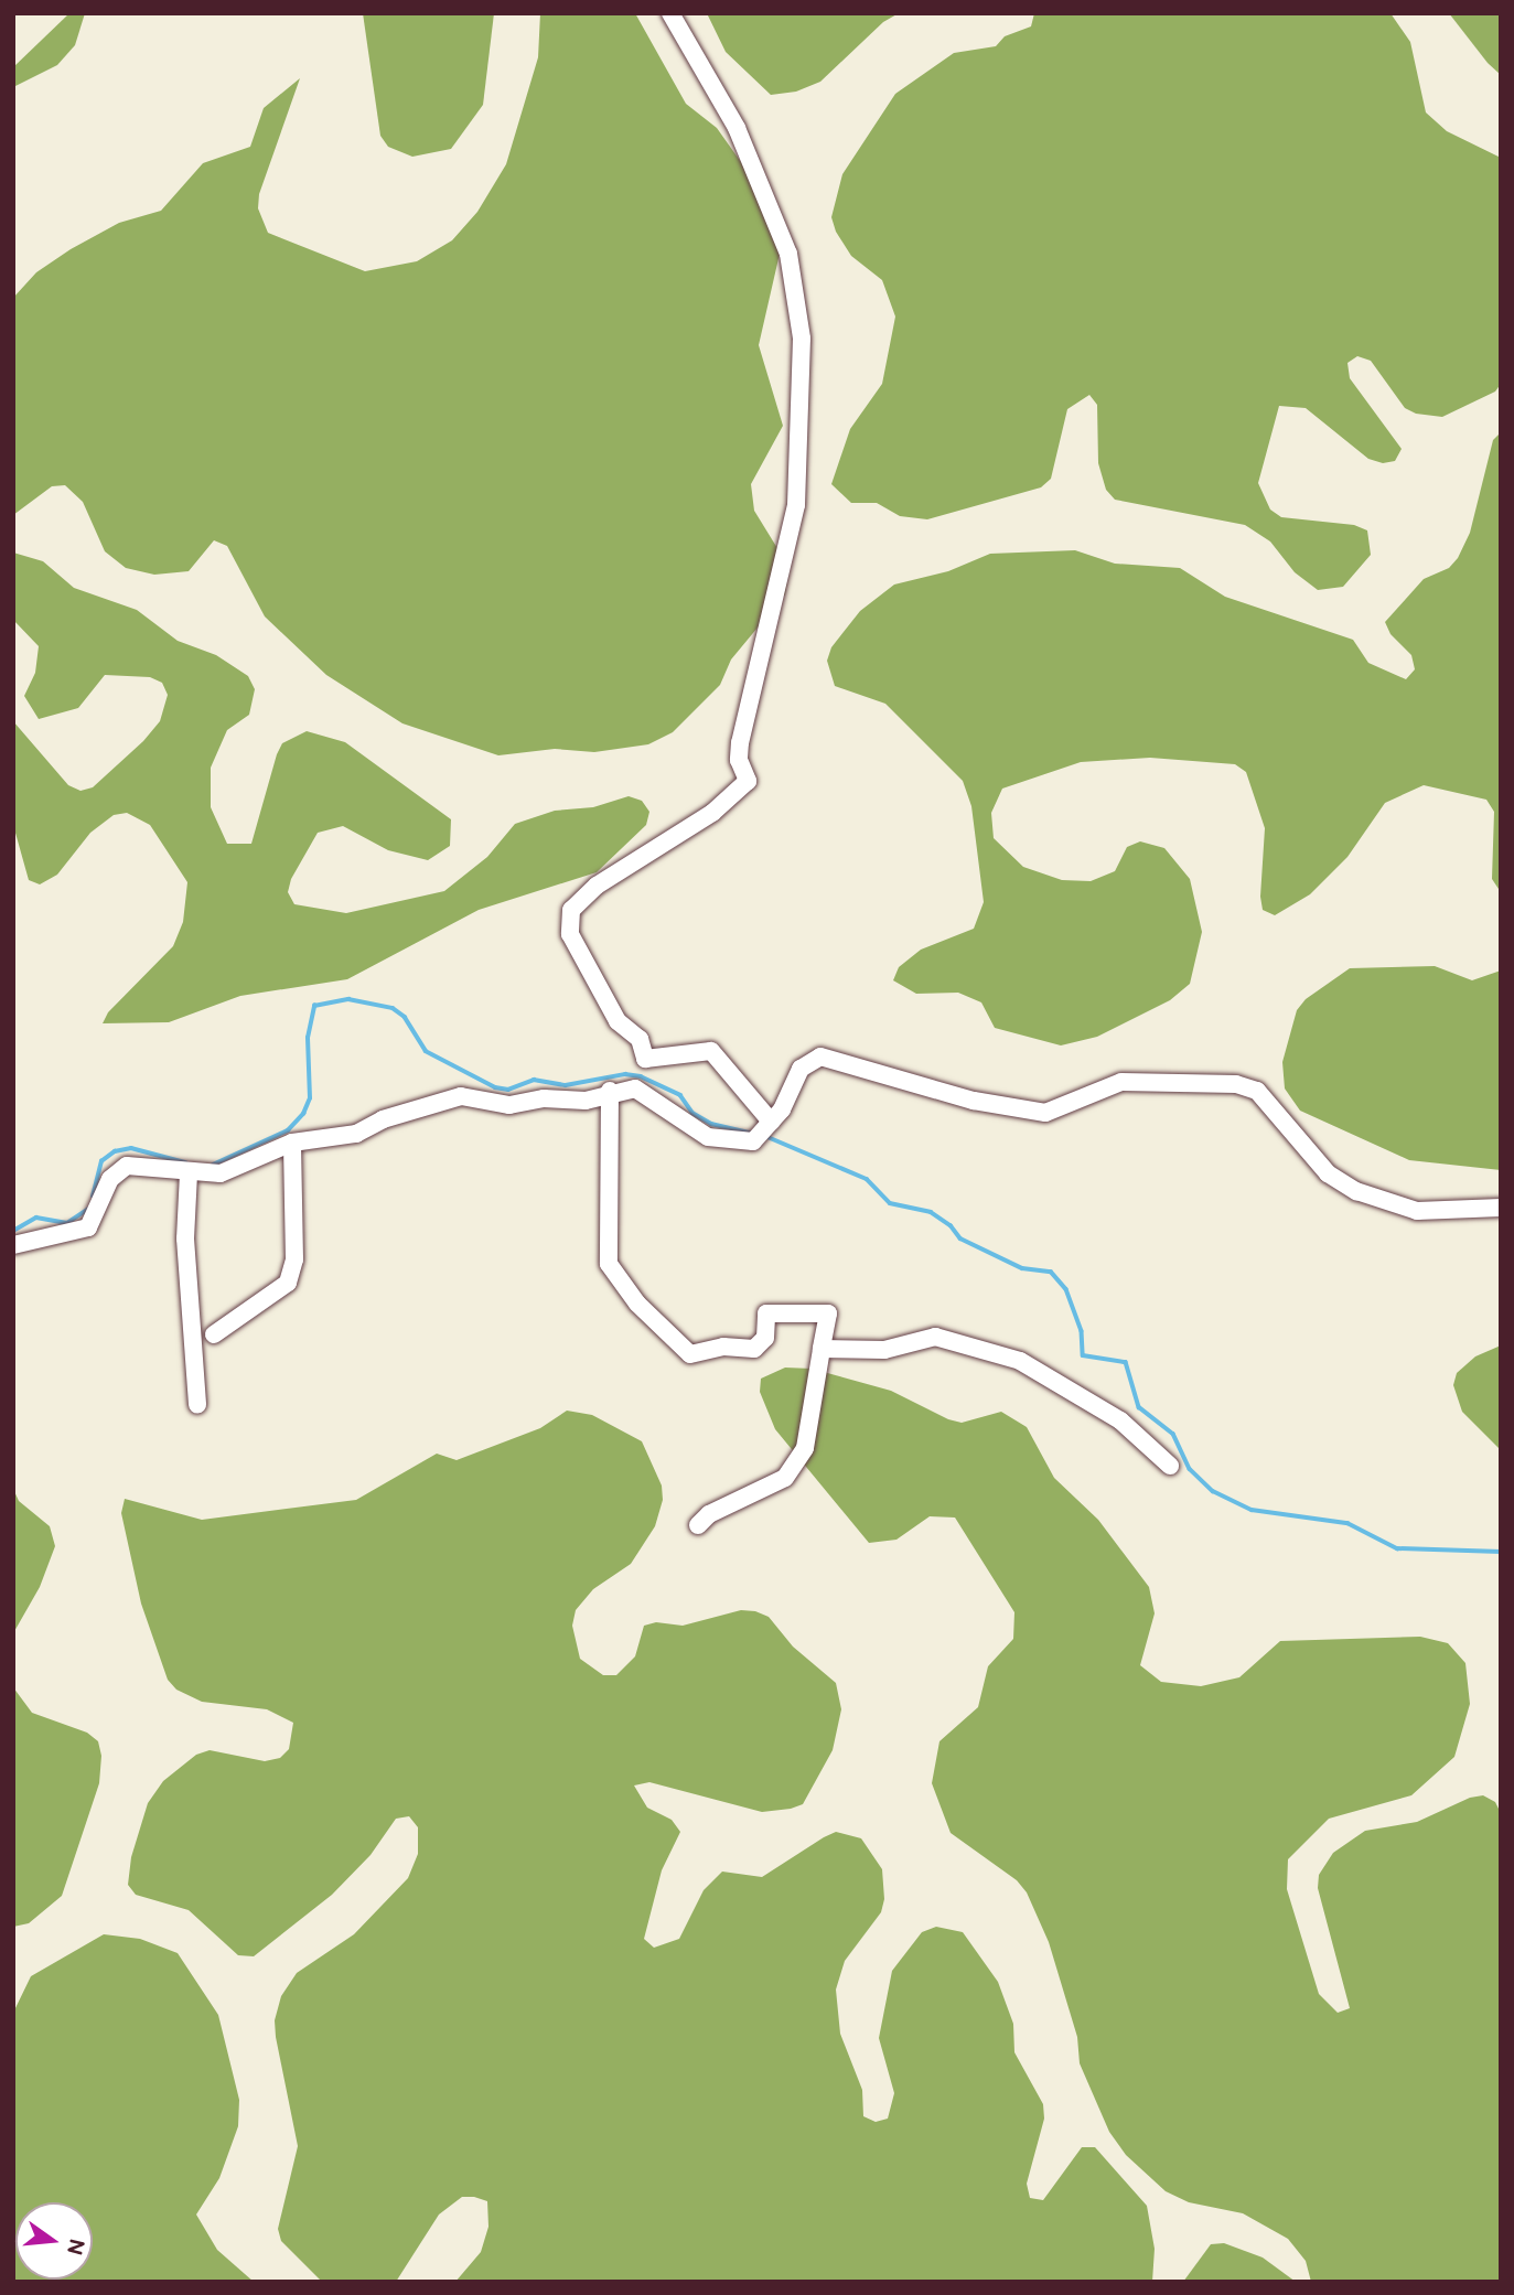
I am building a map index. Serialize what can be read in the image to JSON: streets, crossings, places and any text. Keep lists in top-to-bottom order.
{
  "north": "right"
}
